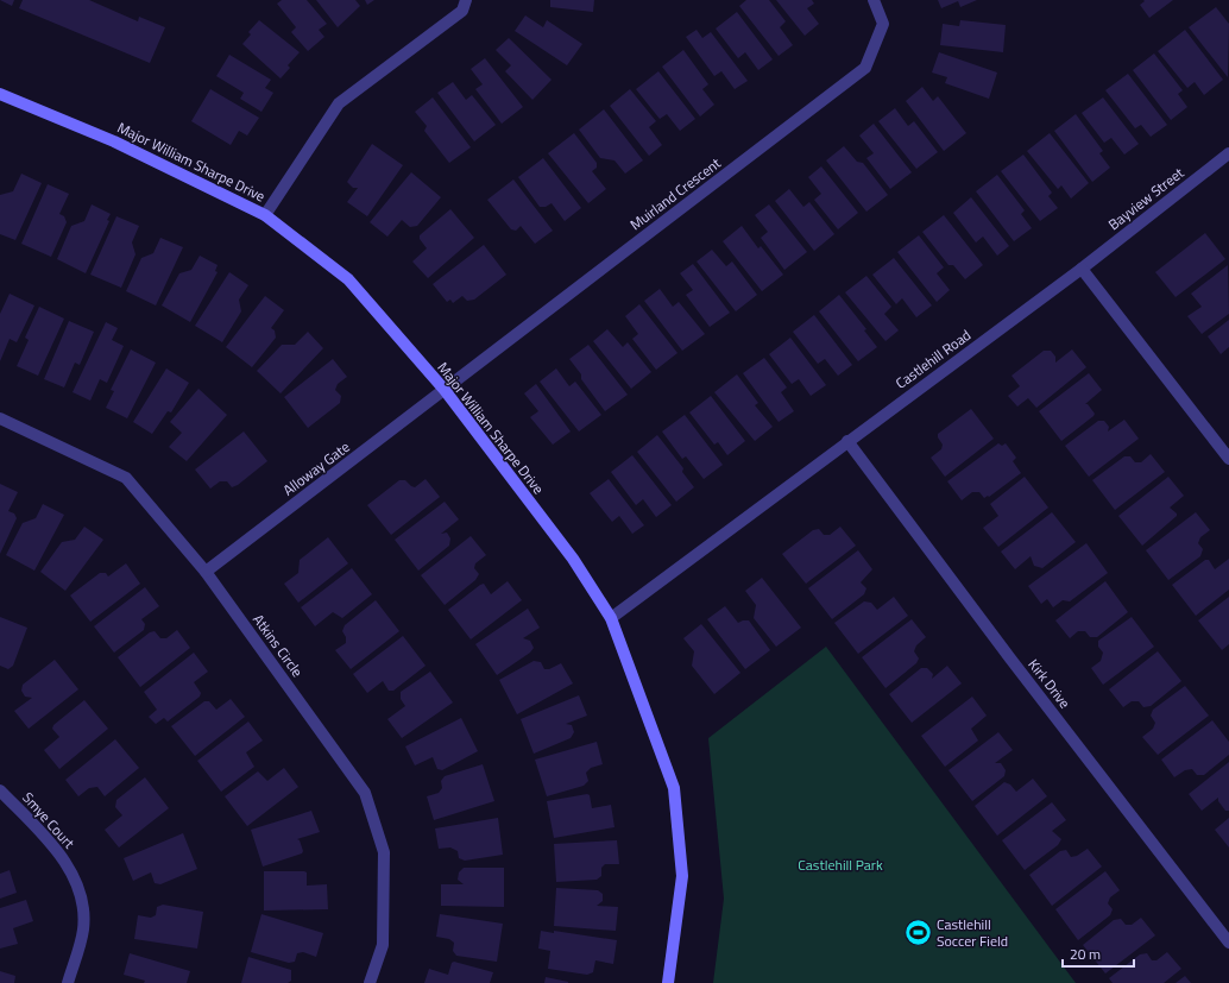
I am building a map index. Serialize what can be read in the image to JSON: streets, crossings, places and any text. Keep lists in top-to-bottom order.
{
  "streets": {
    "street": [
      "Major William Sharpe Drive",
      "Muirland Crescent",
      "Bayview Street",
      "Castlehill Road",
      "Alloway Gate",
      "Atkins Circle",
      "Kirk Drive",
      "Smye Court"
    ]
  },
  "crossings": [
    ["Major William Sharpe Drive", "Muirland Crescent"],
    ["Major William Sharpe Drive", "Castlehill Road"],
    ["Major William Sharpe Drive", "Alloway Gate"],
    ["Muirland Crescent", "Alloway Gate"],
    ["Bayview Street", "Castlehill Road"],
    ["Castlehill Road", "Kirk Drive"],
    ["Alloway Gate", "Atkins Circle"]
  ],
  "parks": ["Castlehill Park"],
  "places": {
    "sports": ["Castlehill Soccer Field"]
  },
  "scale_bar": "20 m"
}
